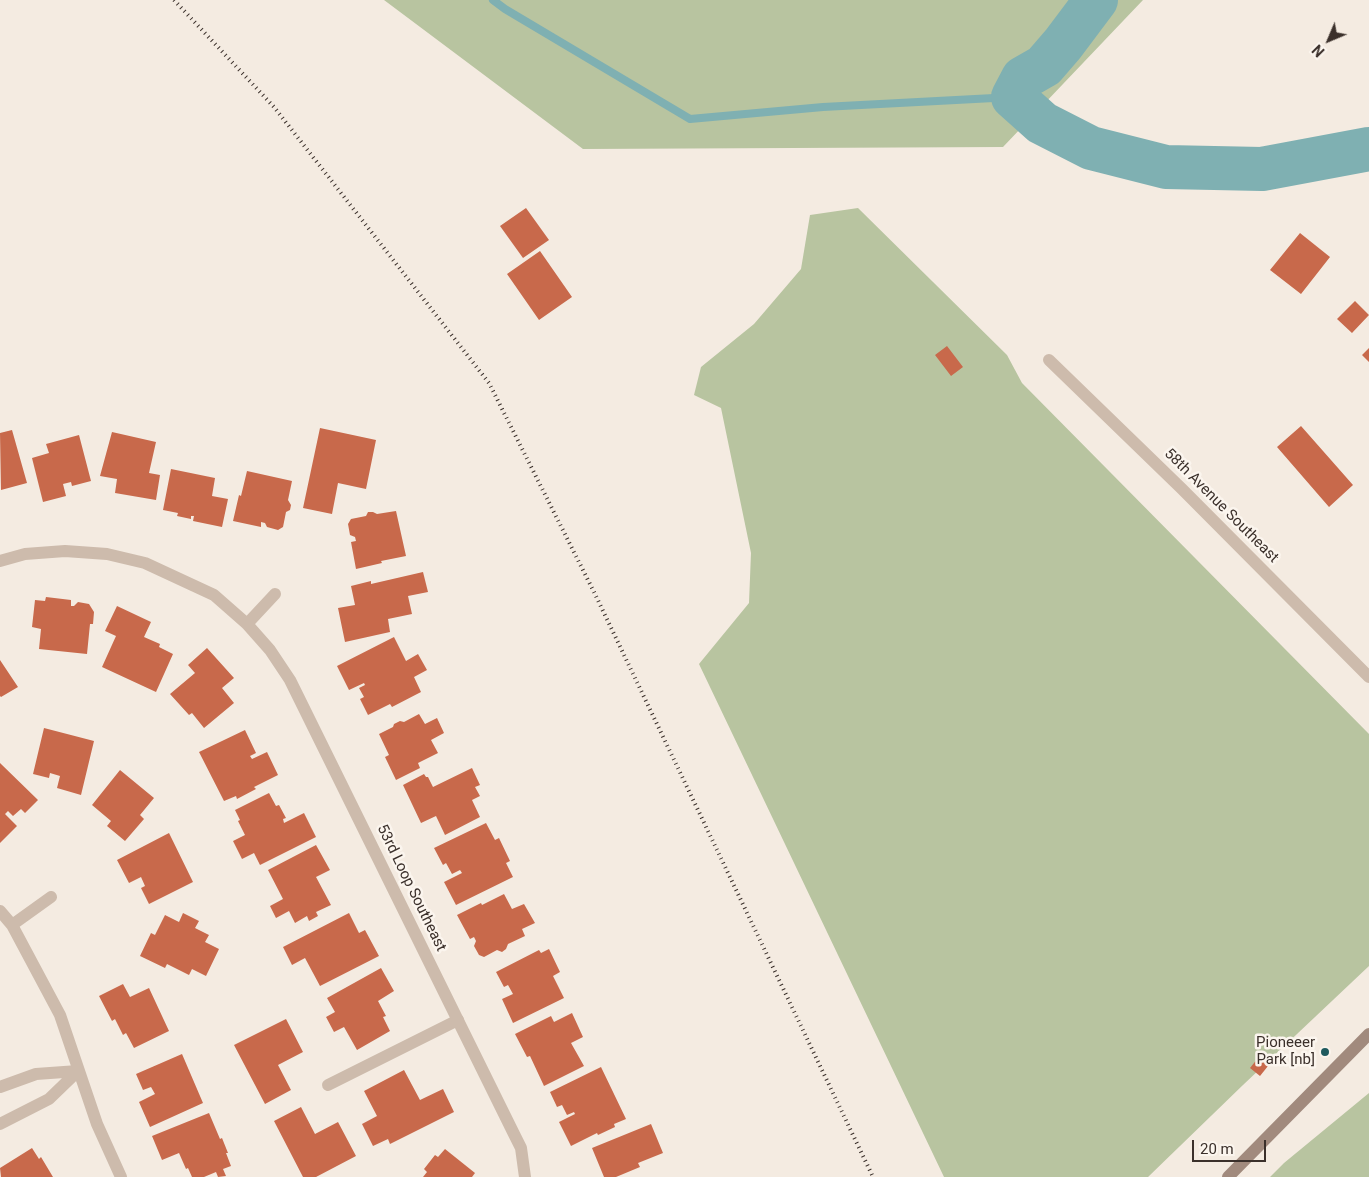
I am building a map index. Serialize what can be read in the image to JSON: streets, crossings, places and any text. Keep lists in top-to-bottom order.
{
  "streets": {
    "street": ["58th Avenue Southeast", "53rd Loop Southeast"]
  },
  "places": ["Pioneeer Park [nb]"],
  "scale_bar": "20 m",
  "north": "bottom left"
}
